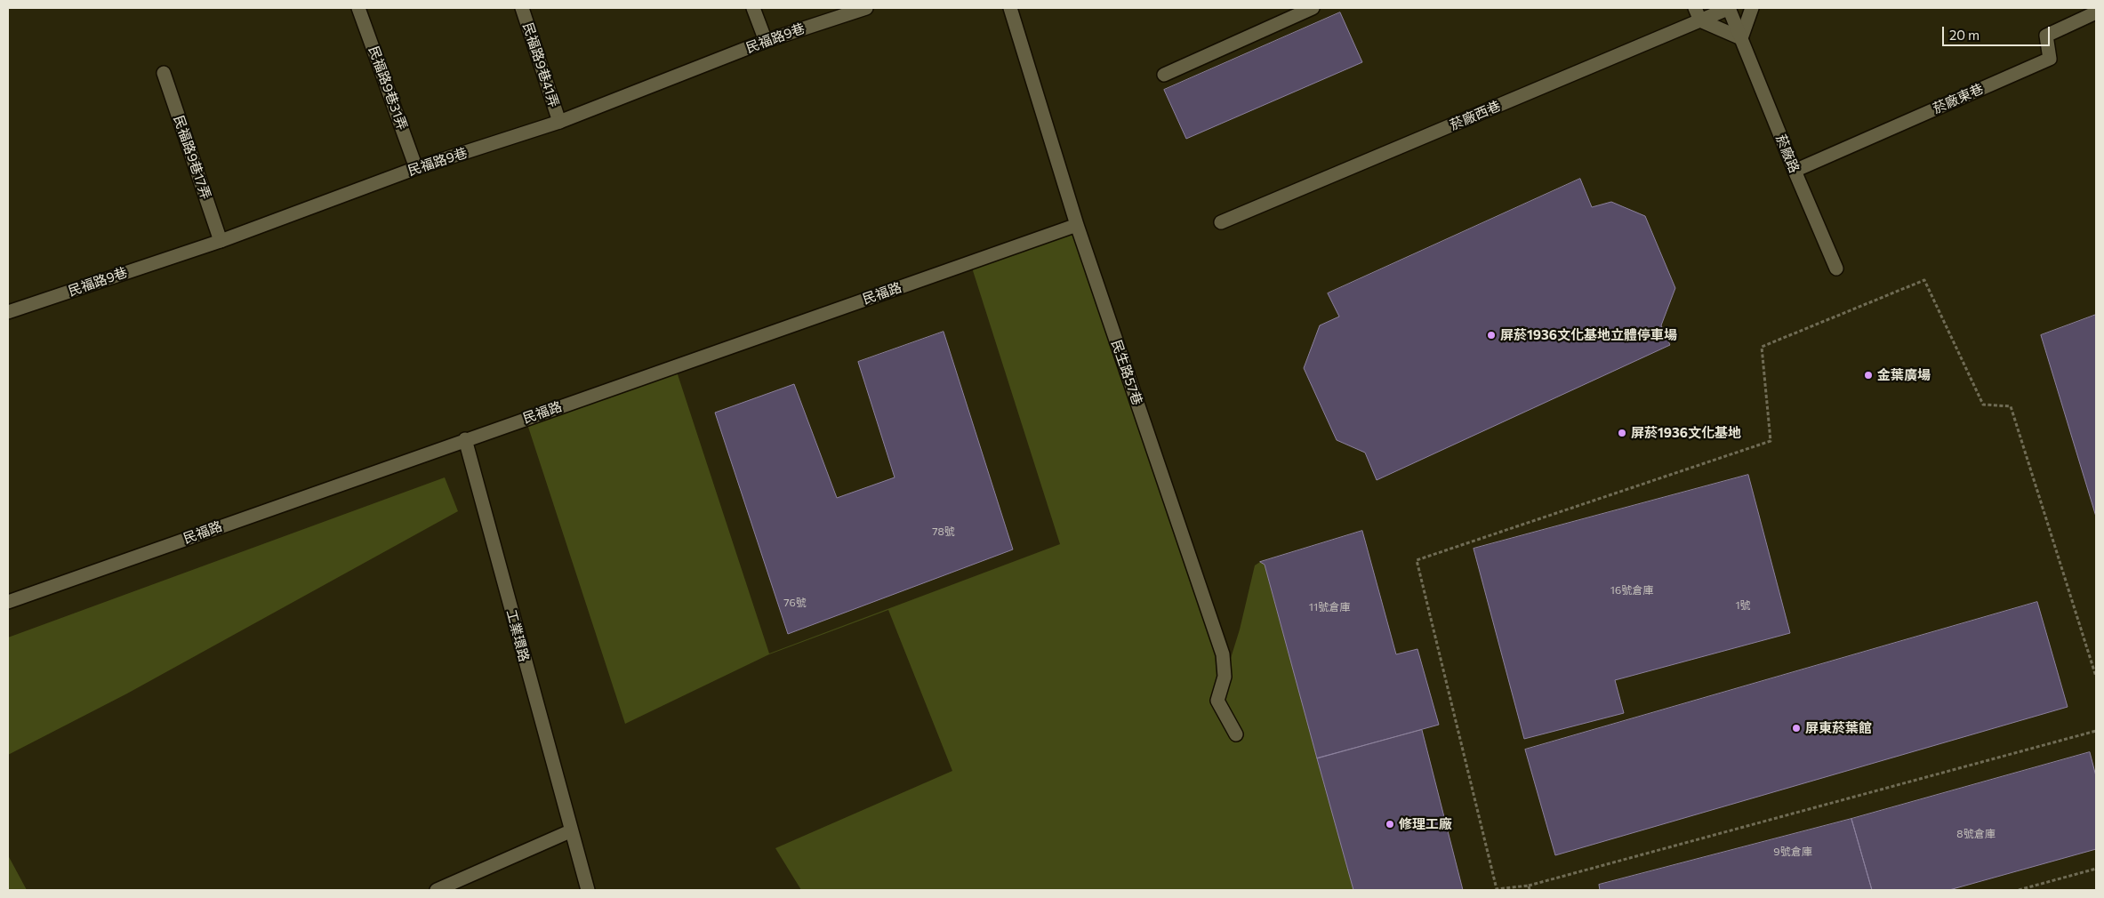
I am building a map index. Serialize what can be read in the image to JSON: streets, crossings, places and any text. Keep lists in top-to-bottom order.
{
  "streets": {
    "street": [
      "民福路9巷",
      "民福路9巷41弄",
      "民福路9巷31弄",
      "菸廠東巷",
      "菸廠西巷",
      "菸廠路",
      "民福路9巷17弄",
      "民福路",
      "民生路57巷",
      "工業環路"
    ]
  },
  "crossings": [
    ["民福路9巷", "民福路9巷41弄"],
    ["民福路9巷", "民福路9巷31弄"],
    ["民福路9巷", "民福路9巷17弄"],
    ["菸廠東巷", "菸廠路"],
    ["菸廠西巷", "菸廠路"],
    ["民福路", "民生路57巷"],
    ["民福路", "工業環路"]
  ],
  "places": [
    "屏菸1936文化基地立體停車場",
    "金葉廣場",
    "屏菸1936文化基地",
    "屏東菸葉館",
    "修理工廠"
  ],
  "house_numbers": [
    "78號",
    "16號倉庫",
    "76號",
    "1號",
    "11號倉庫",
    "8號倉庫",
    "9號倉庫"
  ],
  "scale_bar": "20 m"
}
